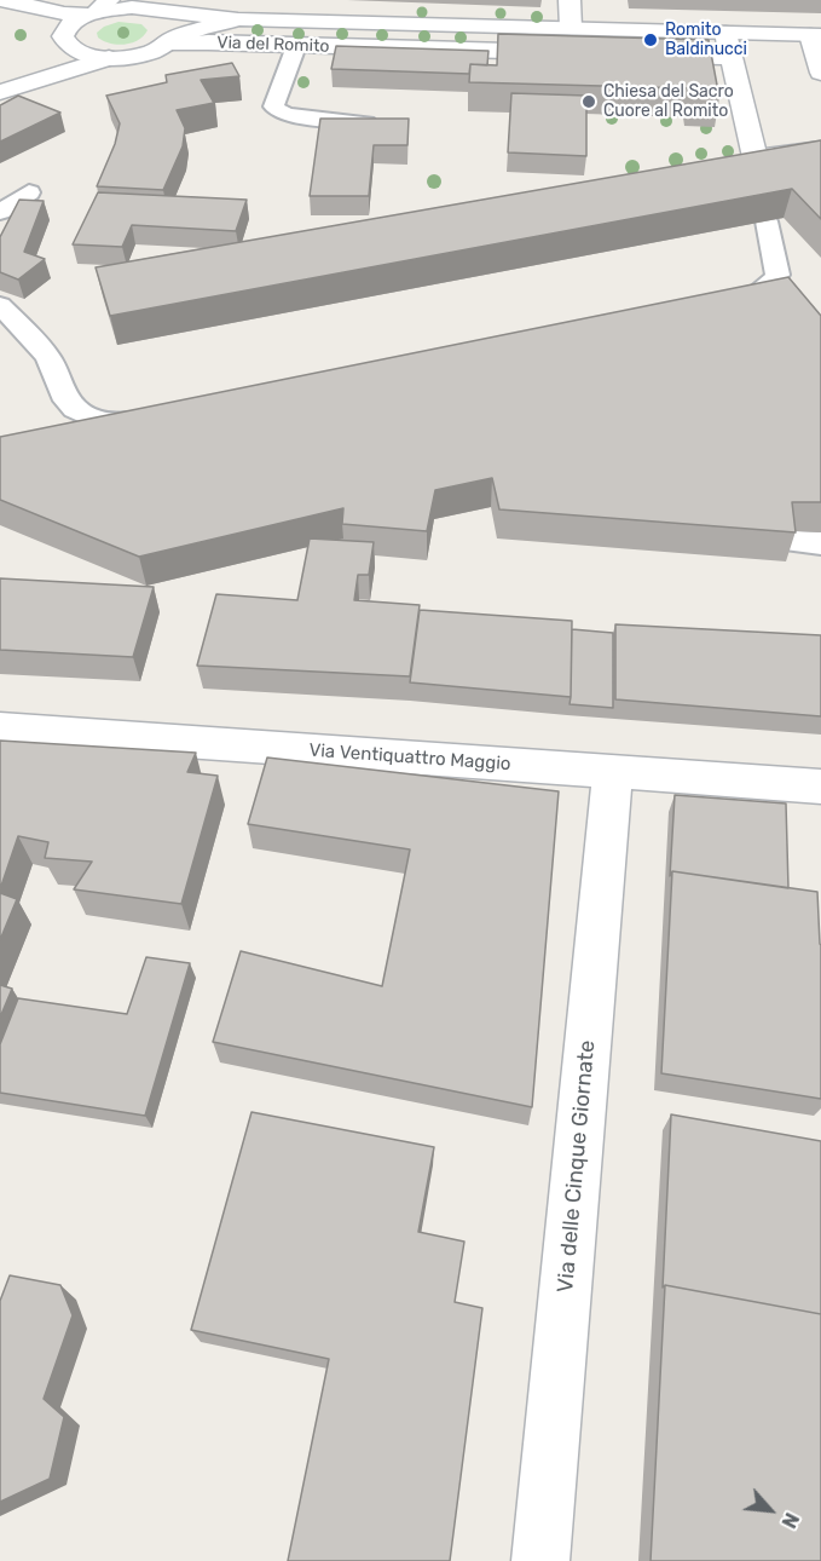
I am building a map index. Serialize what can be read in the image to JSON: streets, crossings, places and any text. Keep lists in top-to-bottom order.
{
  "streets": {
    "street": ["Via del Romito", "Via Ventiquattro Maggio", "Via delle Cinque Giornate"]
  },
  "crossings": [
    ["Via Ventiquattro Maggio", "Via delle Cinque Giornate"]
  ],
  "places": ["Romito Baldinucci", "Chiesa del Sacro Cuore al Romito"],
  "north": "bottom right"
}
